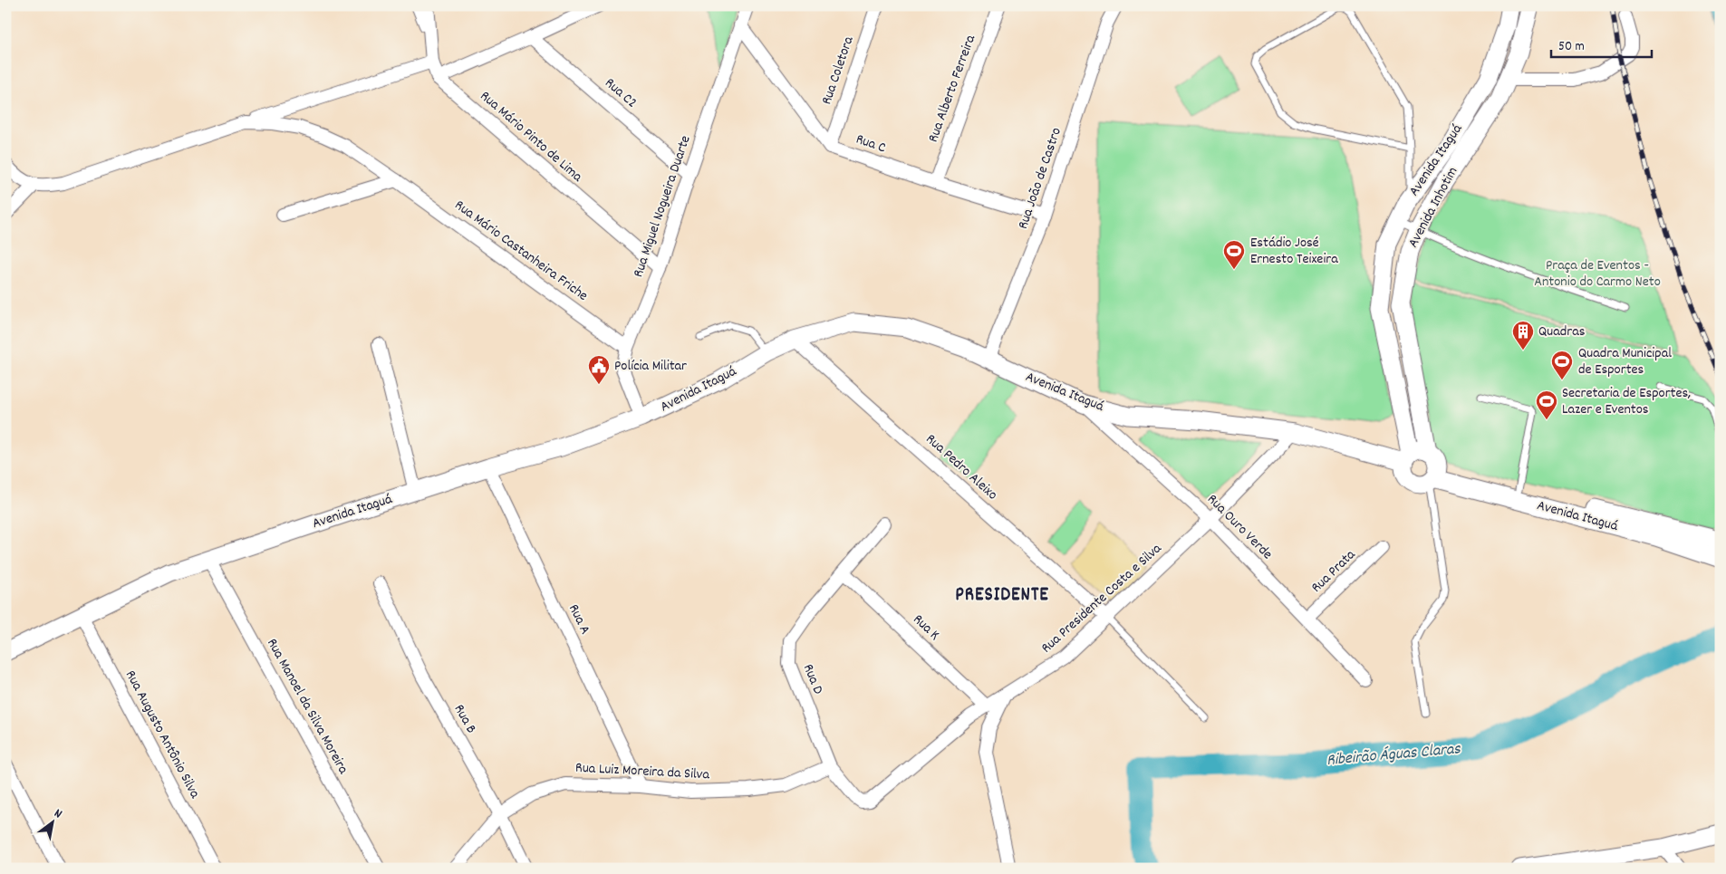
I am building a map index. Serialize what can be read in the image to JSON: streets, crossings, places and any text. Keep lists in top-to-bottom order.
{
  "streets": {
    "street": [
      "Rua Coletora",
      "Rua Alberto Ferreira",
      "Rua C2",
      "Rua Mário Pinto de Lima",
      "Rua C",
      "Avenida Itaguá",
      "Rua João de Castro",
      "Rua Miguel Nogueira Duarte",
      "Avenida Inhotim",
      "Rua Mário Castanheira Friche",
      "Rua Pedro Aleixo",
      "Rua Ouro Verde",
      "Rua Prata",
      "Rua Presidente Costa e Silva",
      "Rua A",
      "Rua K",
      "Rua D",
      "Rua Manoel da Silva Moreira",
      "Rua B",
      "Rua Augusto Antônio Silva",
      "Rua Luiz Moreira da Silva"
    ]
  },
  "crossings": [
    ["Rua Coletora", "Rua C"],
    ["Rua Alberto Ferreira", "Rua C"],
    ["Rua C2", "Rua Miguel Nogueira Duarte"],
    ["Rua Mário Pinto de Lima", "Rua Miguel Nogueira Duarte"],
    ["Rua C", "Rua João de Castro"],
    ["Avenida Itaguá", "Rua João de Castro"],
    ["Avenida Itaguá", "Rua Miguel Nogueira Duarte"],
    ["Avenida Itaguá", "Avenida Inhotim"],
    ["Avenida Itaguá", "Rua Pedro Aleixo"],
    ["Avenida Itaguá", "Rua Ouro Verde"],
    ["Avenida Itaguá", "Rua Presidente Costa e Silva"],
    ["Avenida Itaguá", "Rua A"],
    ["Avenida Itaguá", "Rua Manoel da Silva Moreira"],
    ["Avenida Itaguá", "Rua Augusto Antônio Silva"],
    ["Rua Miguel Nogueira Duarte", "Rua Mário Castanheira Friche"],
    ["Rua Pedro Aleixo", "Rua Presidente Costa e Silva"],
    ["Rua Ouro Verde", "Rua Prata"],
    ["Rua Ouro Verde", "Rua Presidente Costa e Silva"],
    ["Rua Presidente Costa e Silva", "Rua K"],
    ["Rua Presidente Costa e Silva", "Rua D"],
    ["Rua A", "Rua Luiz Moreira da Silva"],
    ["Rua K", "Rua D"],
    ["Rua D", "Rua Luiz Moreira da Silva"],
    ["Rua B", "Rua Luiz Moreira da Silva"]
  ],
  "districts": ["PRESIDENTE"],
  "water": ["Ribeirão Águas Claras"],
  "parks": ["Praça de Eventos - Antonio do Carmo Neto"],
  "places": {
    "sports": ["Estádio José Ernesto Teixeira", "Quadra Municipal de Esportes", "Secretaria de Esportes, Lazer e Eventos"],
    "building": ["Quadras"],
    "public building": ["Polícia Militar"]
  },
  "scale_bar": "50 m",
  "north": "top right"
}
